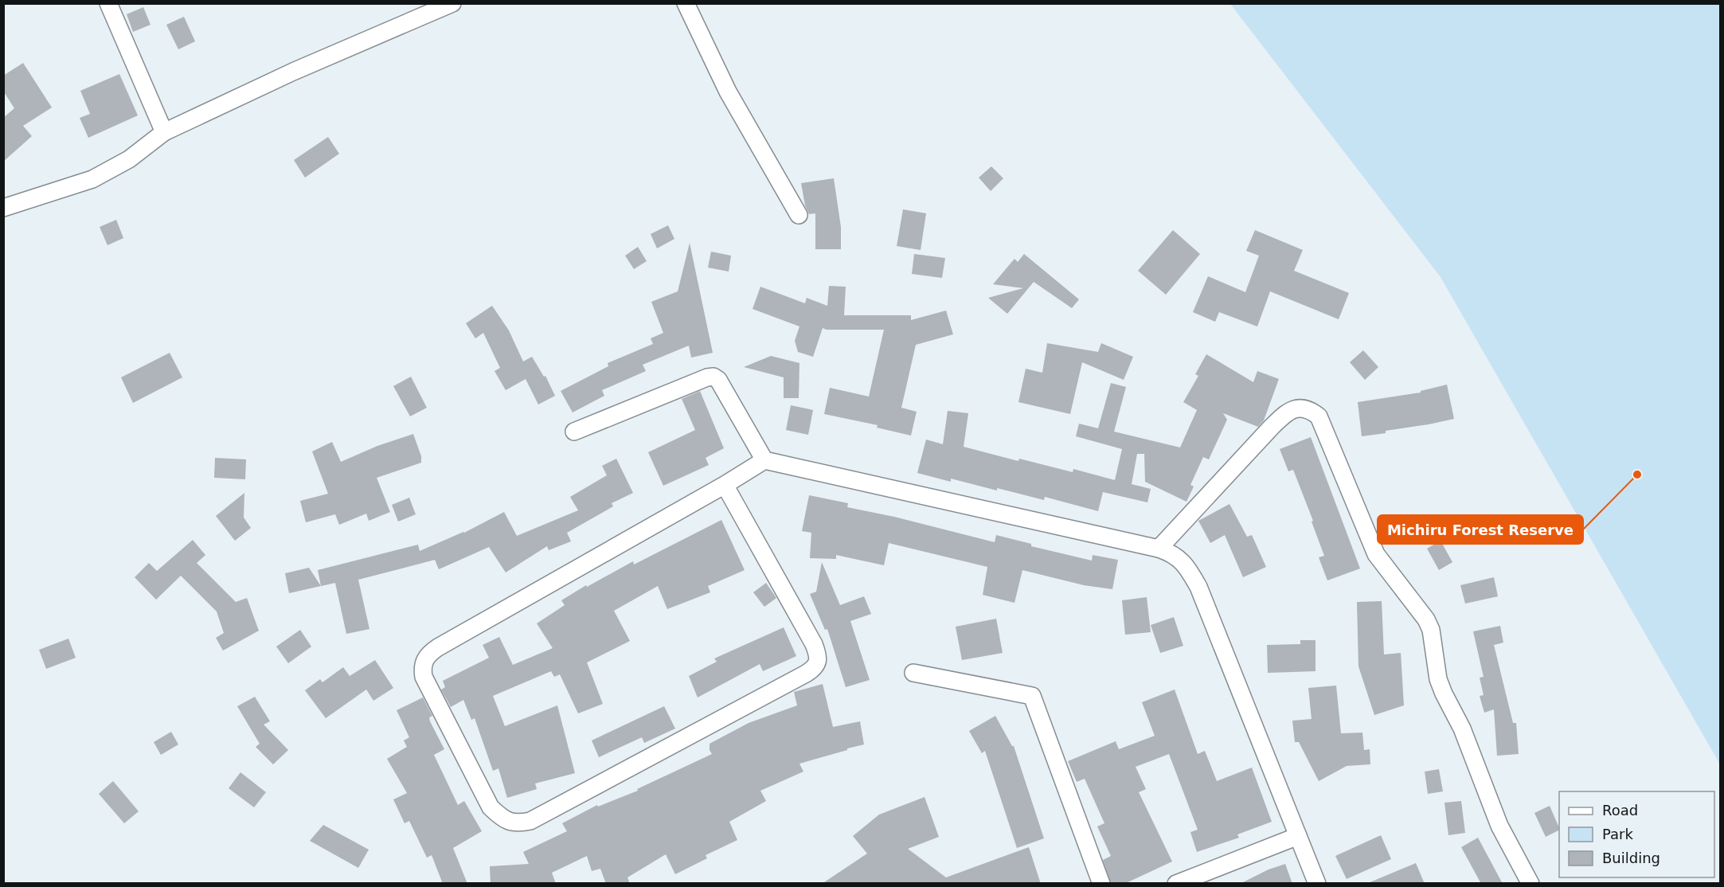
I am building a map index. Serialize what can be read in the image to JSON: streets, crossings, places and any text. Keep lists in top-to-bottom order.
{
  "places": ["Michiru Forest Reserve"],
  "legend": ["Road", "Park", "Building"]
}
